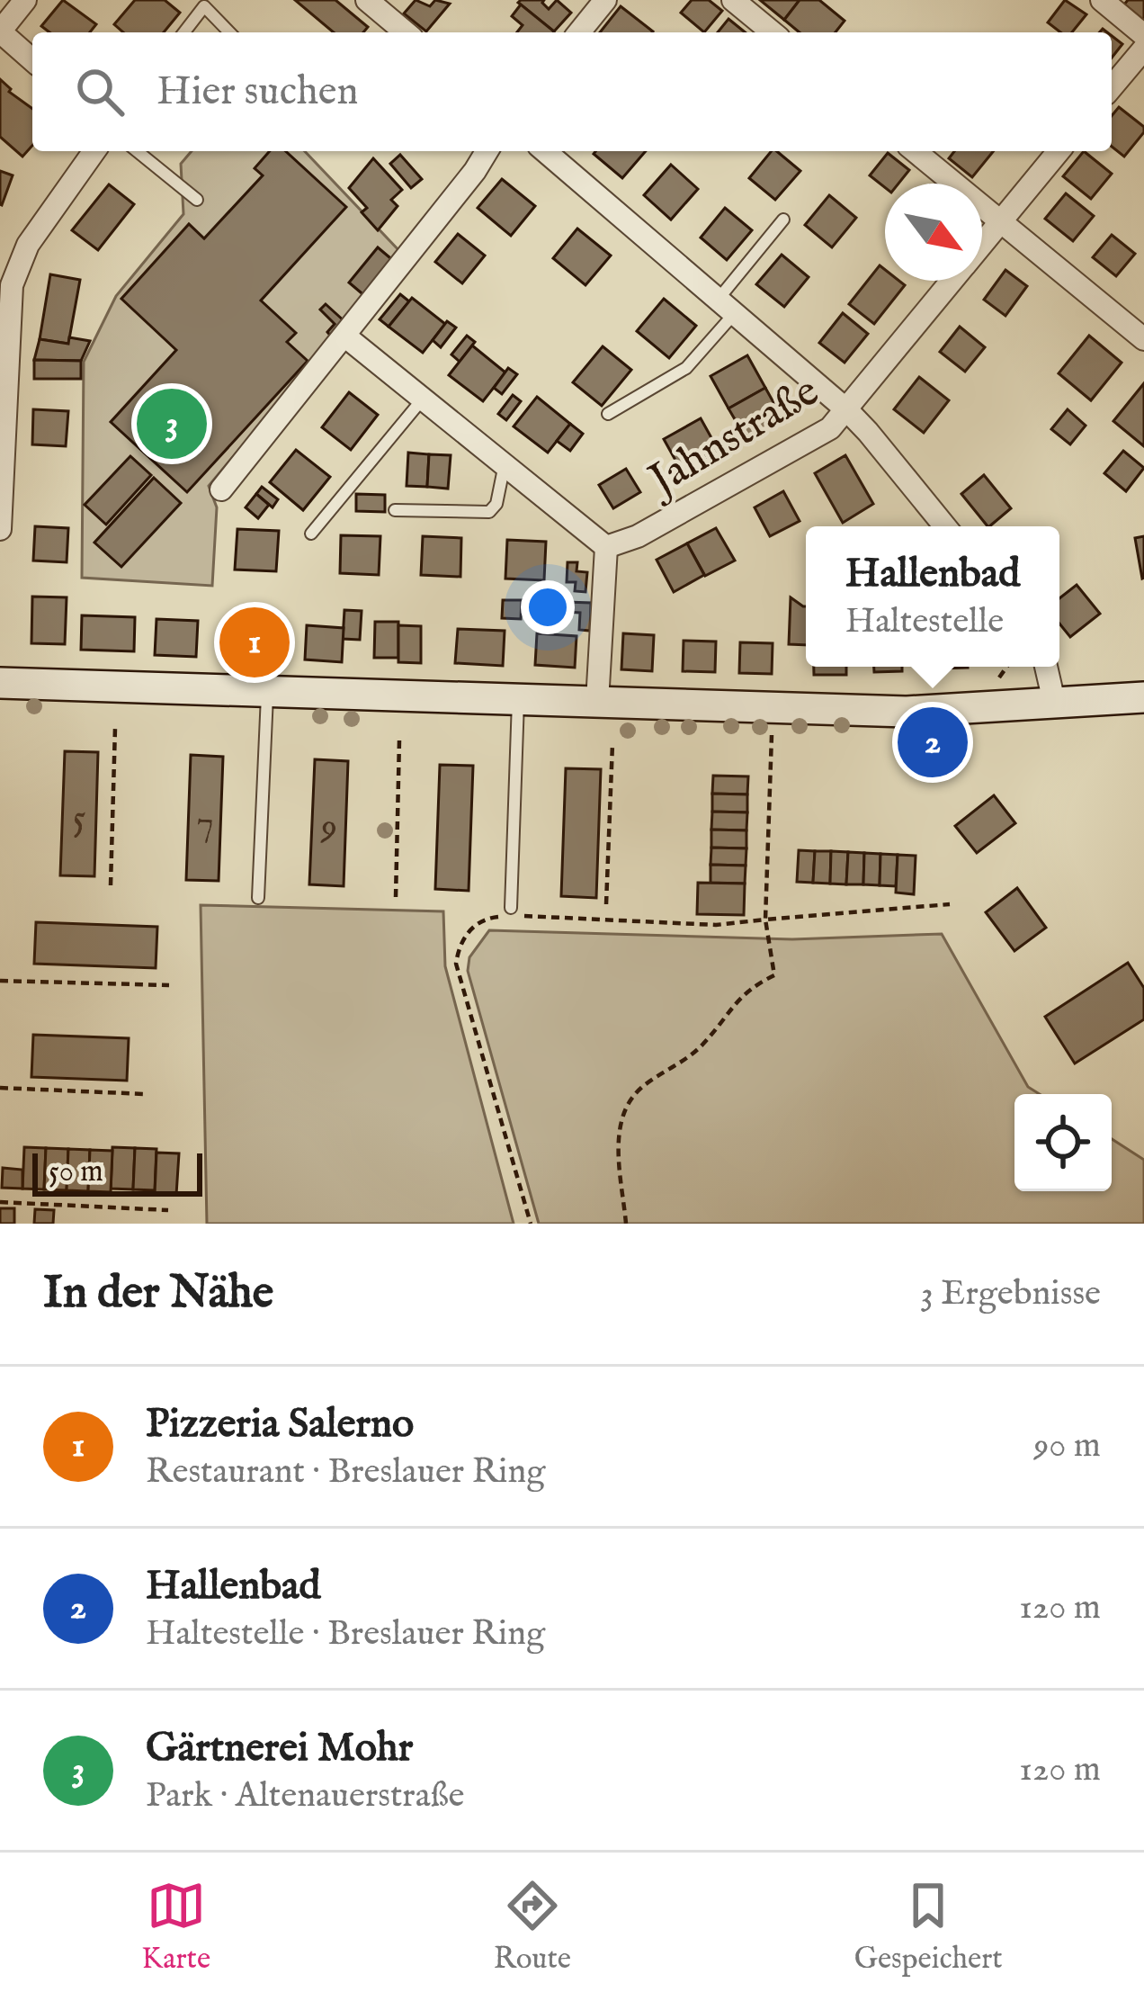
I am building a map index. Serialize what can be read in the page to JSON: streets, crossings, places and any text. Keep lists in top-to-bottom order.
{
  "streets": {
    "street": ["Jahnstraße"]
  },
  "house_numbers": ["5", "7", "9"],
  "scale_bar": "50 m",
  "north": "bottom right",
  "page": {
    "search": "Hier suchen",
    "pins": ["3", "1", "2"],
    "popup": ["Hallenbad", "Haltestelle"],
    "scale": "50 m",
    "heading": ["In der Nähe", "3 Ergebnisse"],
    "list": [
      {
        "mark": "1",
        "name": "Pizzeria Salerno",
        "note": "Restaurant · Breslauer Ring",
        "value": "90 m"
      },
      {
        "mark": "2",
        "name": "Hallenbad",
        "note": "Haltestelle · Breslauer Ring",
        "value": "120 m"
      },
      {
        "mark": "3",
        "name": "Gärtnerei Mohr",
        "note": "Park · Altenauerstraße",
        "value": "120 m"
      }
    ],
    "nav": ["Karte", "Route", "Gespeichert"]
  }
}
